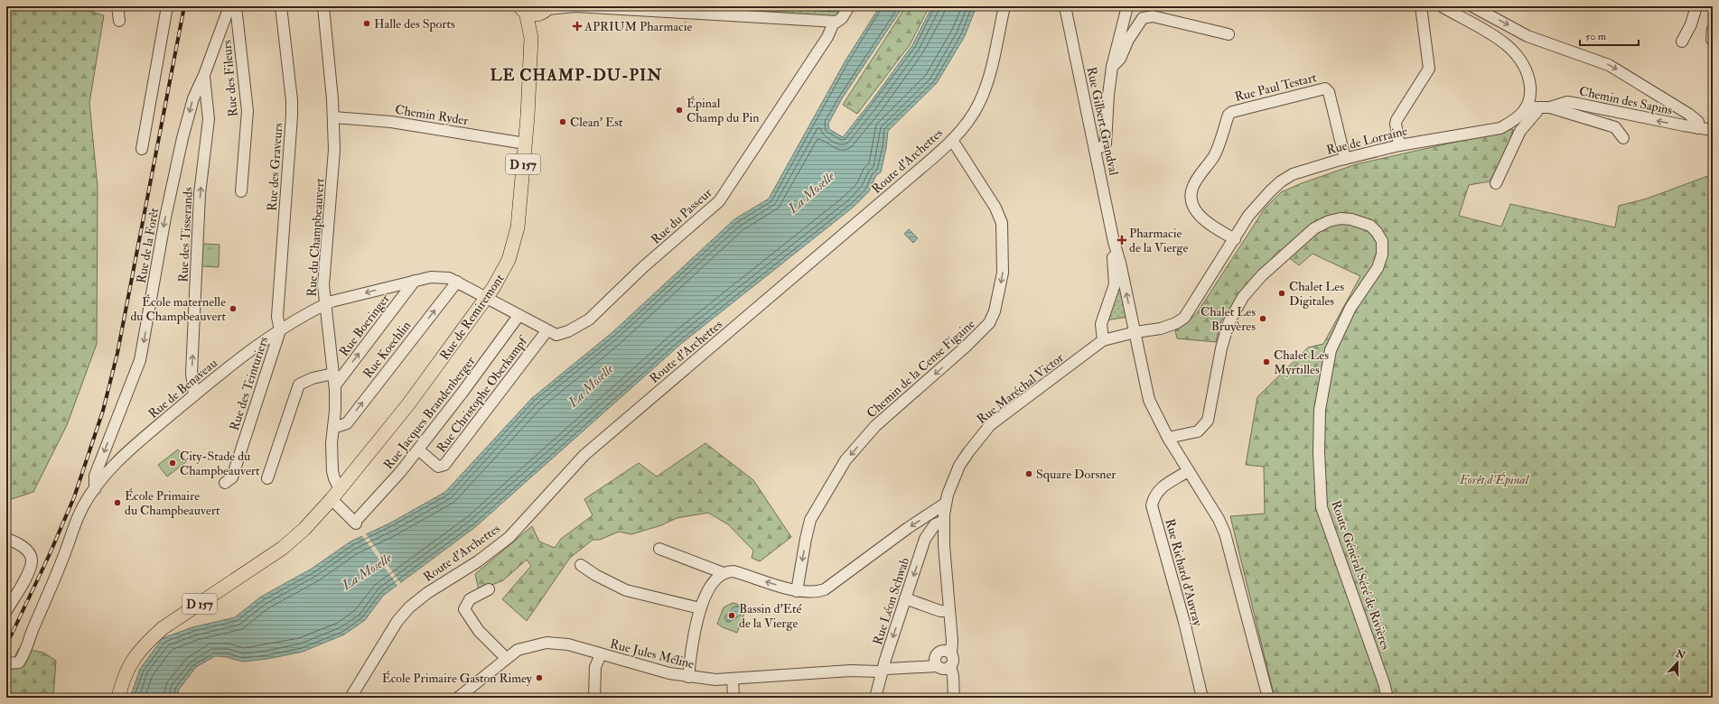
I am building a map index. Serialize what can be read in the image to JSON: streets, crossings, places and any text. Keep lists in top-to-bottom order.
{
  "streets": {
    "main road": ["D 157", "Rue de Remiremont"],
    "street": [
      "Rue des Fileurs",
      "Rue Paul Testart",
      "Chemin des Sapins",
      "Chemin Ryder",
      "Rue Gilbert Grandval",
      "Rue de Lorraine",
      "Route d'Archettes",
      "Rue des Graveurs",
      "Rue du Passeur",
      "Rue des Tisserands",
      "Rue du Champbeauvert",
      "Rue de la Forêt",
      "Rue Boeringer",
      "Rue Koechlin",
      "Chemin de la Cense Figaine",
      "Rue des Teinturiers",
      "Rue de Benaveau",
      "Rue Maréchal Victor",
      "Rue Christophe Oberkampf",
      "Rue Jacques Brandenberger",
      "Rue Richard d'Auvray",
      "Route Général Séré de Rivières",
      "Rue Léon Schwab",
      "Rue Jules Méline"
    ]
  },
  "crossings": [
    ["Rue Paul Testart", "Rue de Lorraine"],
    ["Chemin des Sapins", "Rue de Lorraine"],
    ["Chemin Ryder", "Rue du Champbeauvert"],
    ["Chemin Ryder", "Rue de Remiremont"],
    ["Rue Gilbert Grandval", "Rue de Lorraine"],
    ["Rue Gilbert Grandval", "Rue Maréchal Victor"],
    ["Rue Gilbert Grandval", "Rue Richard d'Auvray"],
    ["Rue Gilbert Grandval", "Route Général Séré de Rivières"],
    ["Rue de Lorraine", "Rue Maréchal Victor"],
    ["Route d'Archettes", "Chemin de la Cense Figaine"],
    ["Rue des Graveurs", "Rue des Teinturiers"],
    ["Rue des Graveurs", "Rue de Benaveau"],
    ["Rue du Passeur", "Rue de Remiremont"],
    ["Rue du Passeur", "Rue de Benaveau"],
    ["Rue du Passeur", "Rue Christophe Oberkampf"],
    ["Rue du Passeur", "Rue Jacques Brandenberger"],
    ["Rue des Tisserands", "Rue de la Forêt"],
    ["Rue des Tisserands", "Rue de Benaveau"],
    ["Rue du Champbeauvert", "Rue de Remiremont"],
    ["Rue du Champbeauvert", "Rue Boeringer"],
    ["Rue du Champbeauvert", "Rue Koechlin"],
    ["Rue du Champbeauvert", "Rue de Benaveau"],
    ["Rue du Champbeauvert", "Rue Jacques Brandenberger"],
    ["Rue de la Forêt", "Rue de Benaveau"],
    ["Rue de Remiremont", "Rue de Benaveau"],
    ["Rue de Remiremont", "Rue Jacques Brandenberger"],
    ["Rue Boeringer", "Rue de Benaveau"],
    ["Rue Koechlin", "Rue de Benaveau"],
    ["Rue des Teinturiers", "Rue de Benaveau"],
    ["Rue Maréchal Victor", "Rue Léon Schwab"],
    ["Rue Maréchal Victor", "Rue Jules Méline"],
    ["Rue Christophe Oberkampf", "Rue Jacques Brandenberger"],
    ["Rue Léon Schwab", "Rue Jules Méline"]
  ],
  "one_way": [
    "Rue des Tisserands",
    "Rue de la Forêt",
    "Rue Boeringer",
    "Rue Koechlin",
    "Chemin de la Cense Figaine",
    "Rue Léon Schwab"
  ],
  "districts": ["LE CHAMP-DU-PIN"],
  "water": ["La Moselle"],
  "parks": ["Forêt d'Épinal"],
  "places": {
    "other": [
      "Halle des Sports",
      "Épinal Champ du Pin",
      "Clean' Est",
      "Chalet Les Digitales",
      "École maternelle du Champbeauvert",
      "Chalet Les Bruyères",
      "Chalet Les Myrtilles",
      "City-Stade du Champbeauvert",
      "Square Dorsner",
      "École Primaire du Champbeauvert",
      "Bassin d'Eté de la Vierge",
      "École Primaire Gaston Rimey"
    ],
    "health": ["APRIUM Pharmacie", "Pharmacie de la Vierge"]
  },
  "scale_bar": "50 m",
  "north": "top"
}
